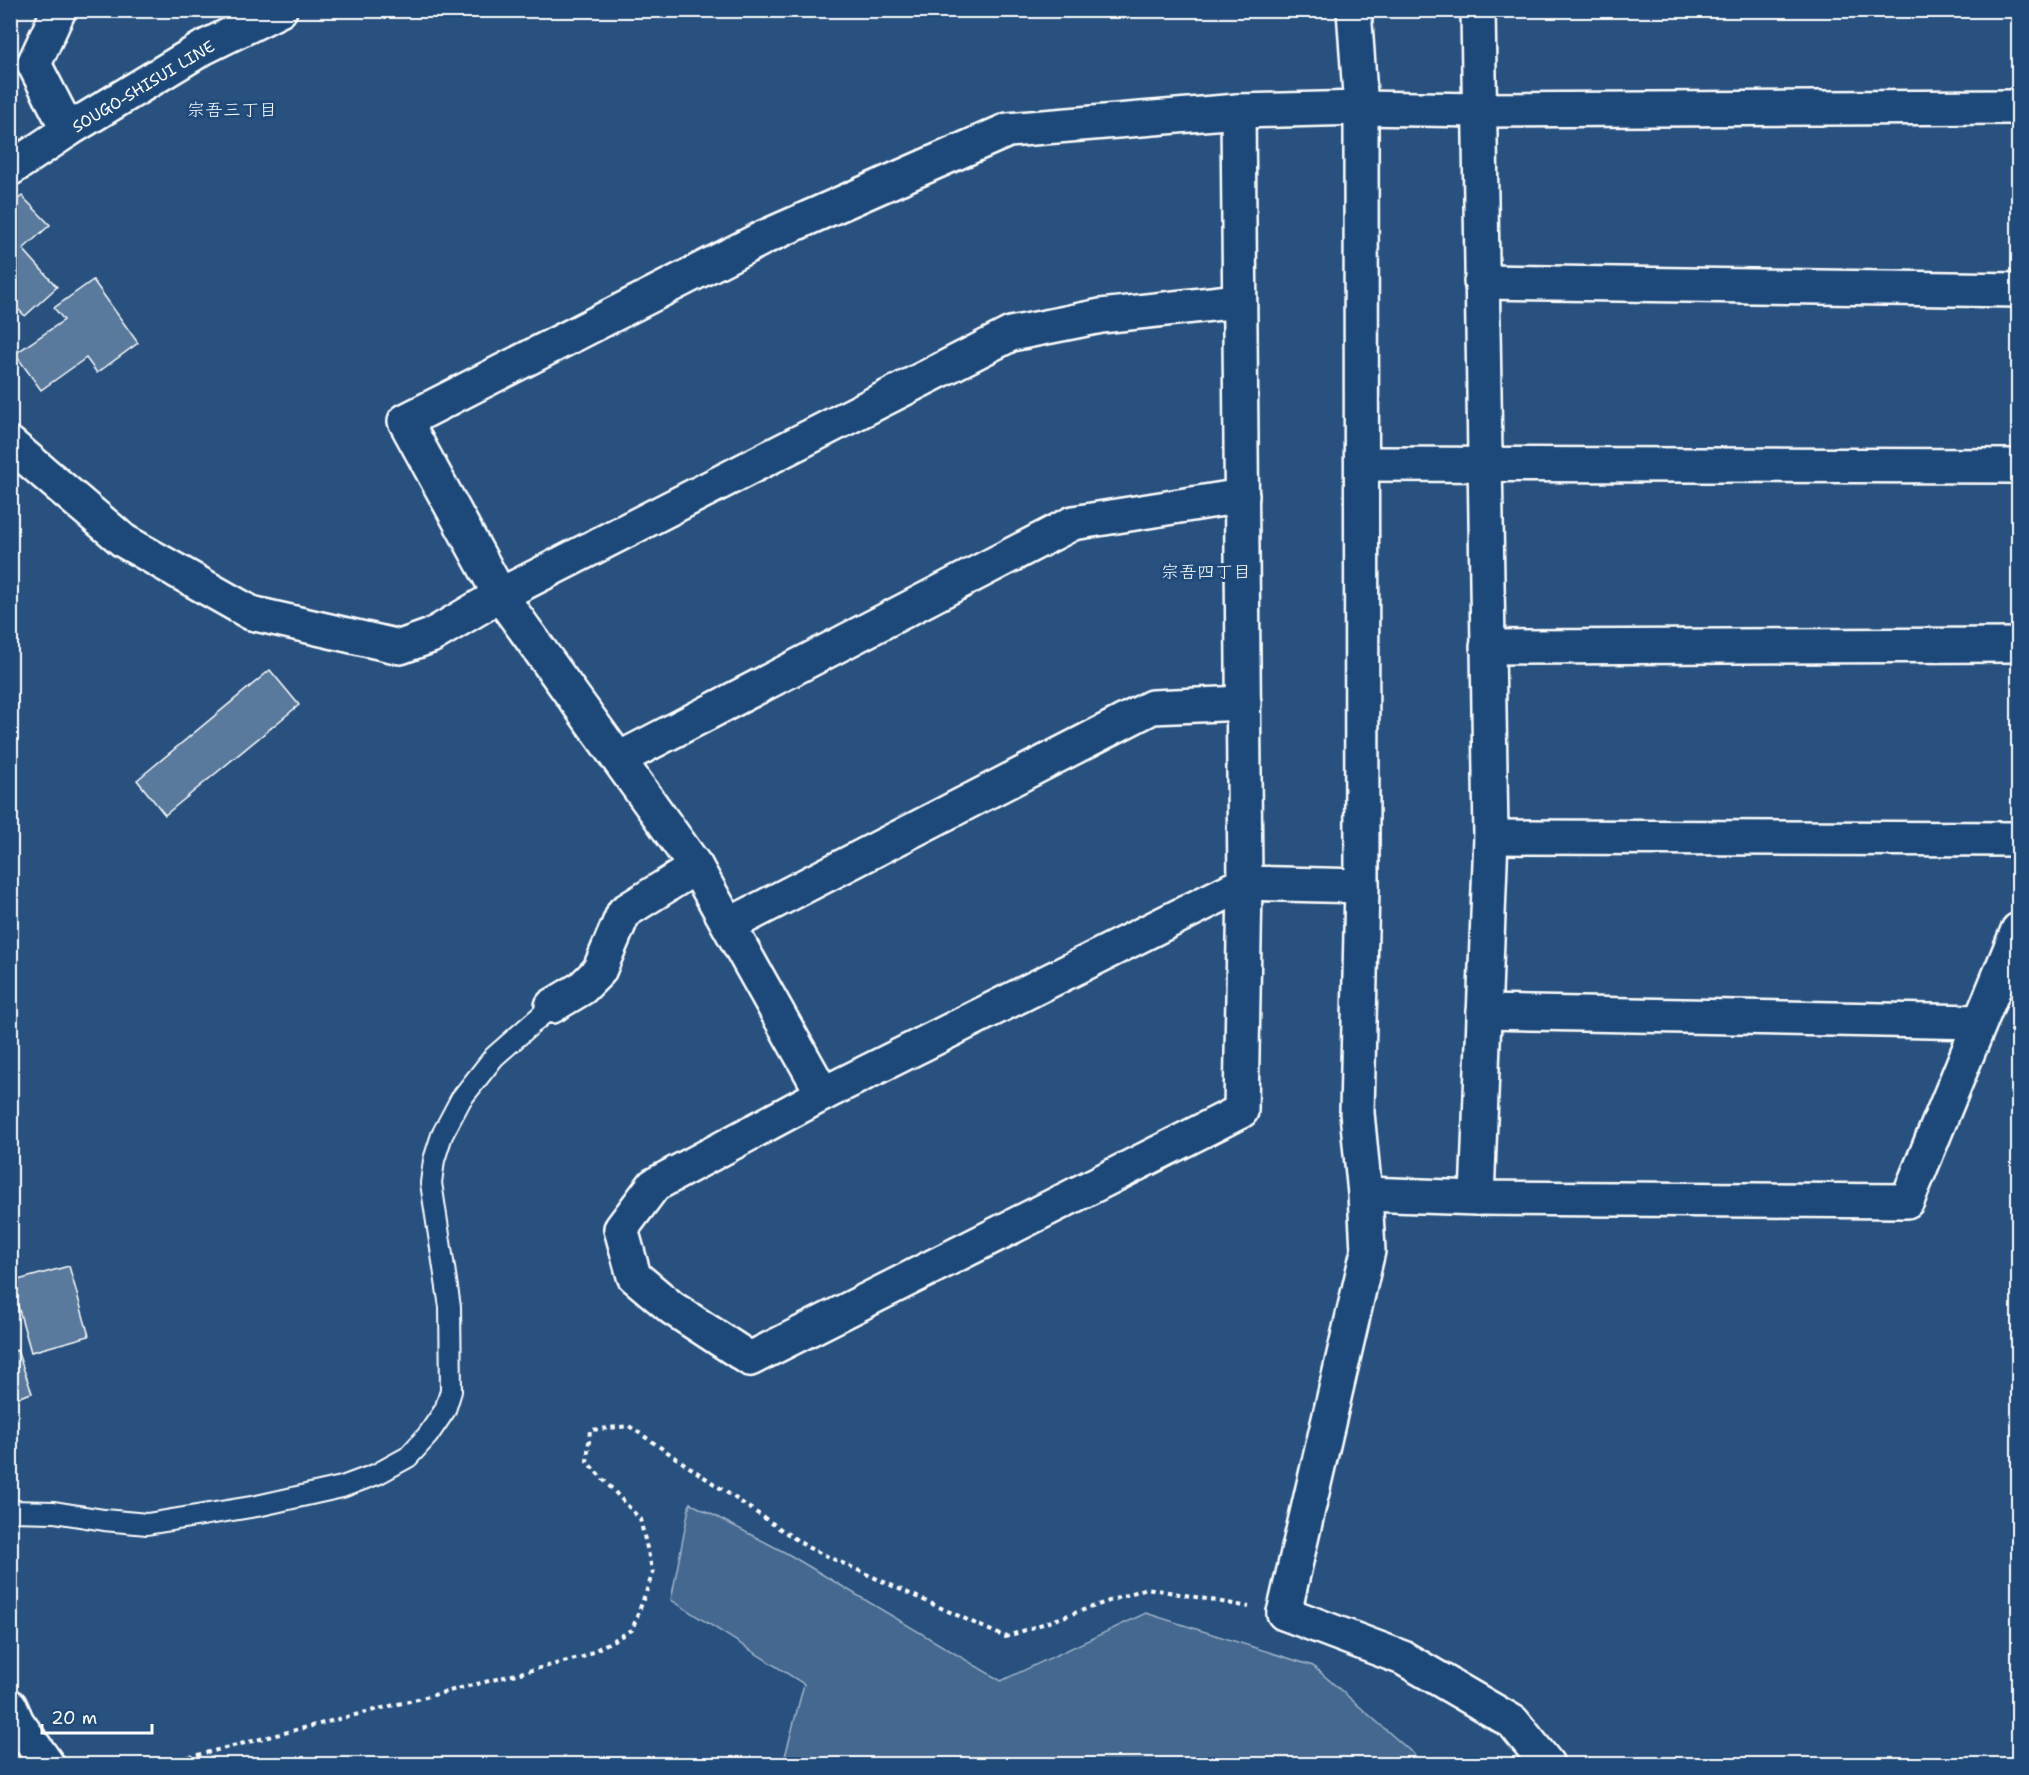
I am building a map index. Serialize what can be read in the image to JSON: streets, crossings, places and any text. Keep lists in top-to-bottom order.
{
  "streets": {
    "main road": ["SOUGO-SHISUI LINE"]
  },
  "districts": ["宗吾三丁目", "宗吾四丁目"],
  "scale_bar": "20 m"
}
